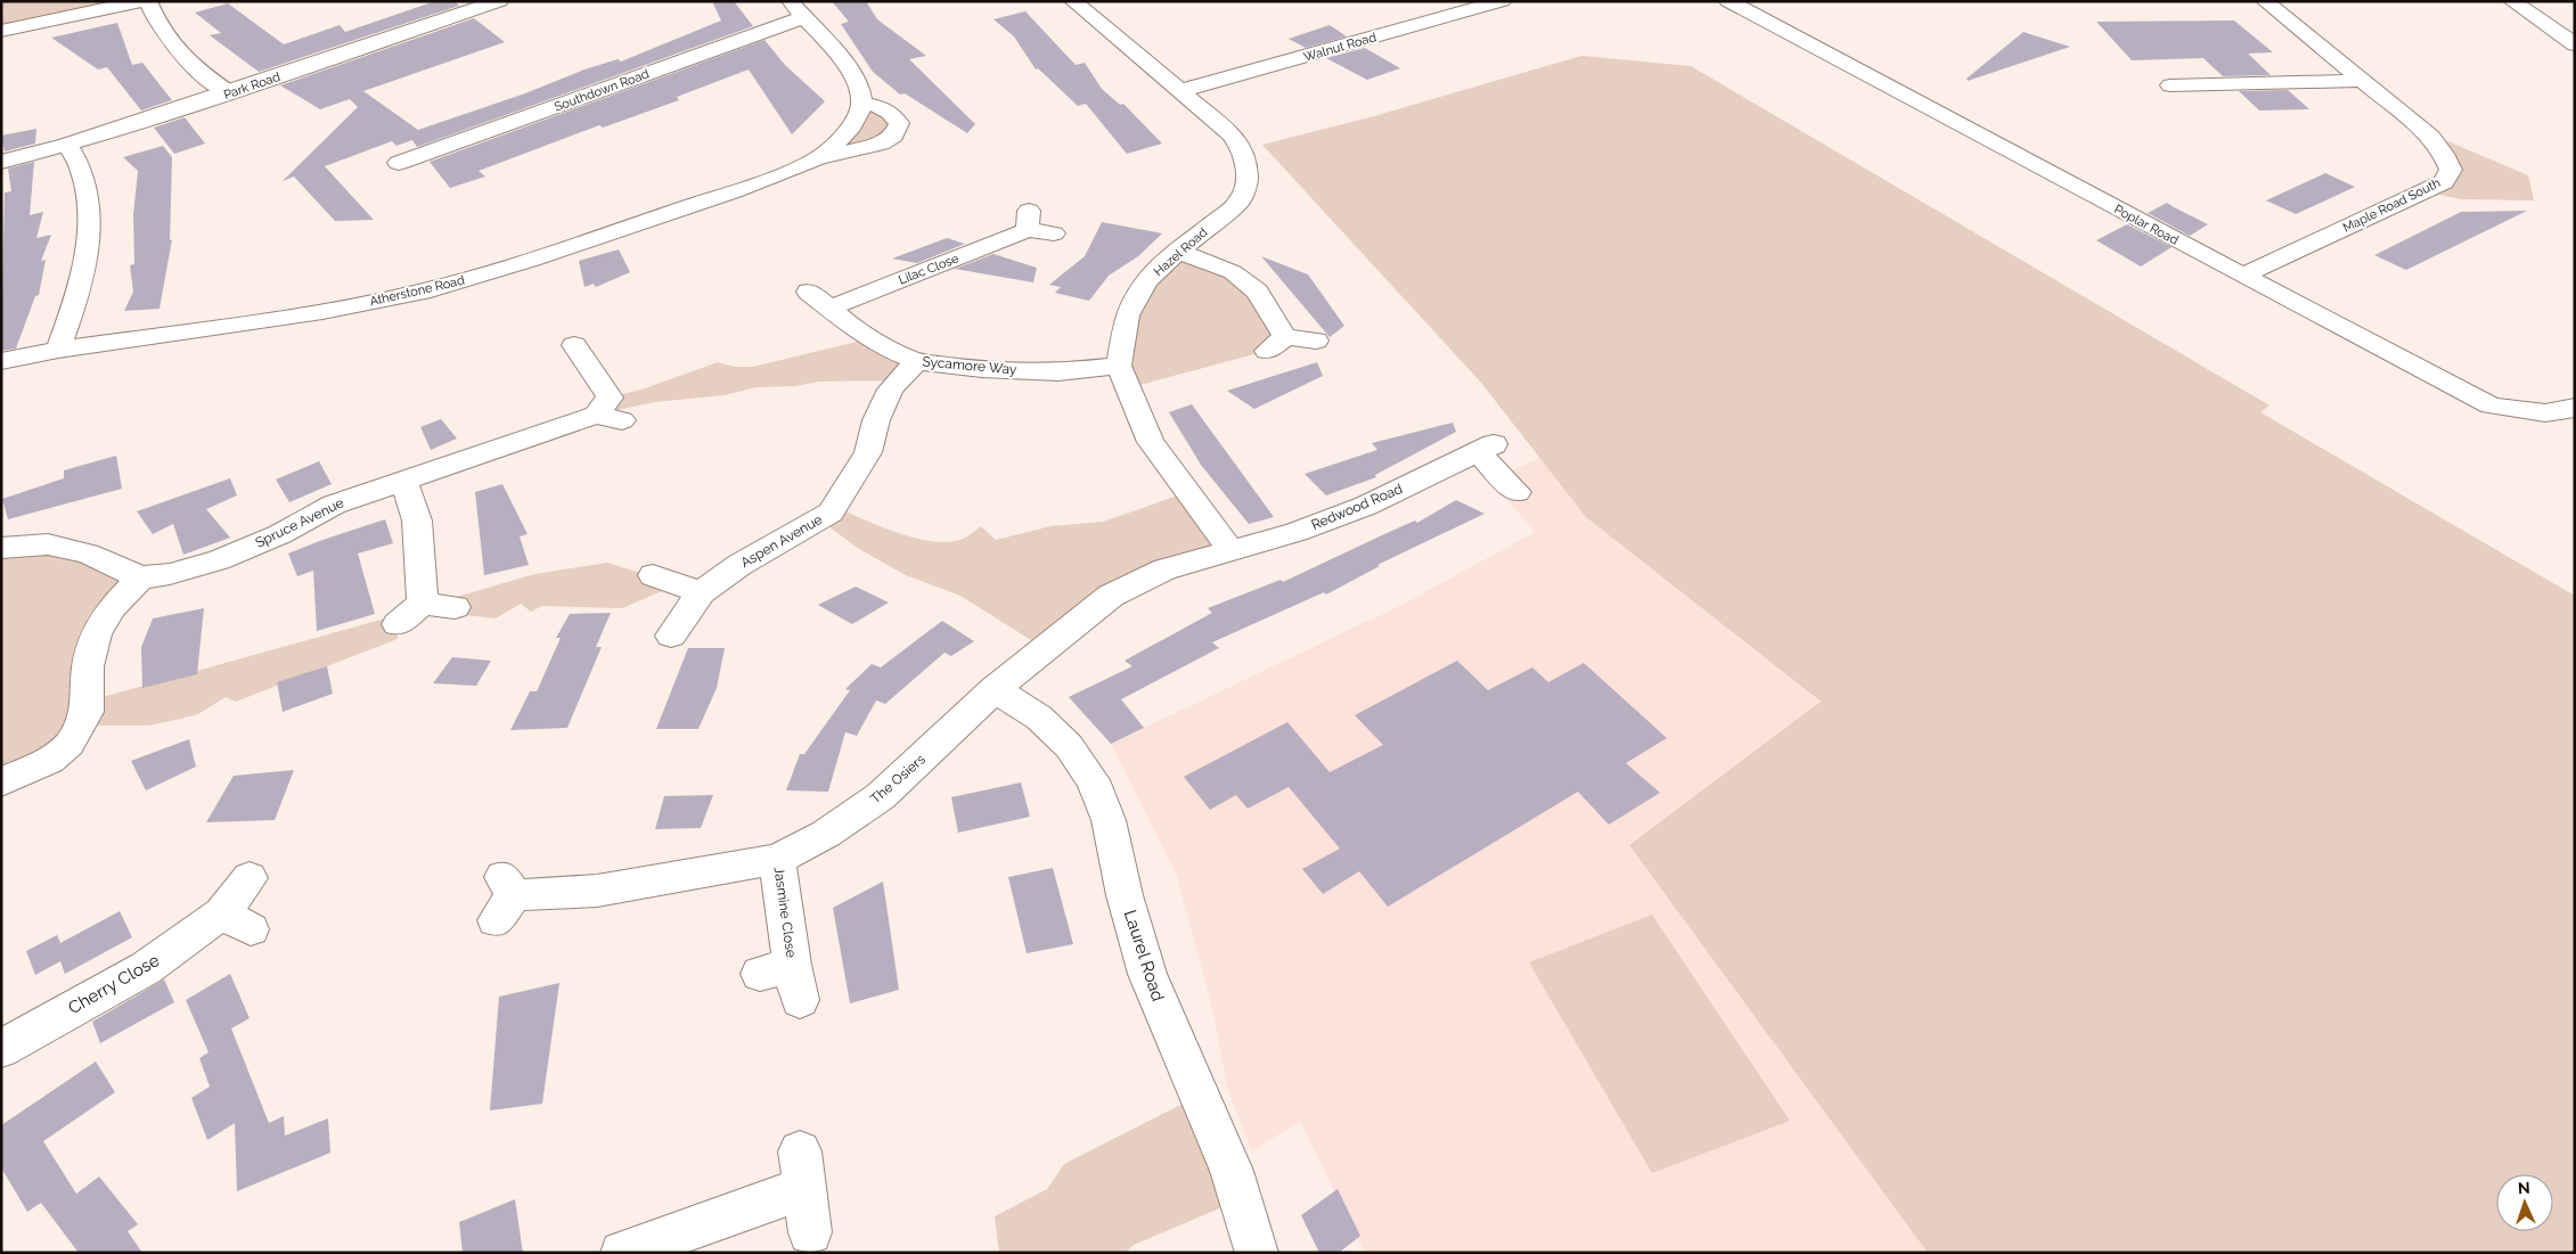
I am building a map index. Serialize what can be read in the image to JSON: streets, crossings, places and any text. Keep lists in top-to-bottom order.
{
  "streets": {
    "street": [
      "Walnut Road",
      "Park Road",
      "Southdown Road",
      "Maple Road South",
      "Poplar Road",
      "Hazel Road",
      "Lilac Close",
      "Atherstone Road",
      "Sycamore Way",
      "Redwood Road",
      "Spruce Avenue",
      "Aspen Avenue",
      "The Osiers",
      "Jasmine Close",
      "Laurel Road",
      "Cherry Close"
    ]
  },
  "crossings": [
    ["Walnut Road", "Hazel Road"],
    ["Maple Road South", "Poplar Road"],
    ["Hazel Road", "Sycamore Way"],
    ["Lilac Close", "Sycamore Way"],
    ["Sycamore Way", "Aspen Avenue"],
    ["Redwood Road", "The Osiers"],
    ["The Osiers", "Jasmine Close"],
    ["The Osiers", "Laurel Road"]
  ],
  "north": "top"
}
